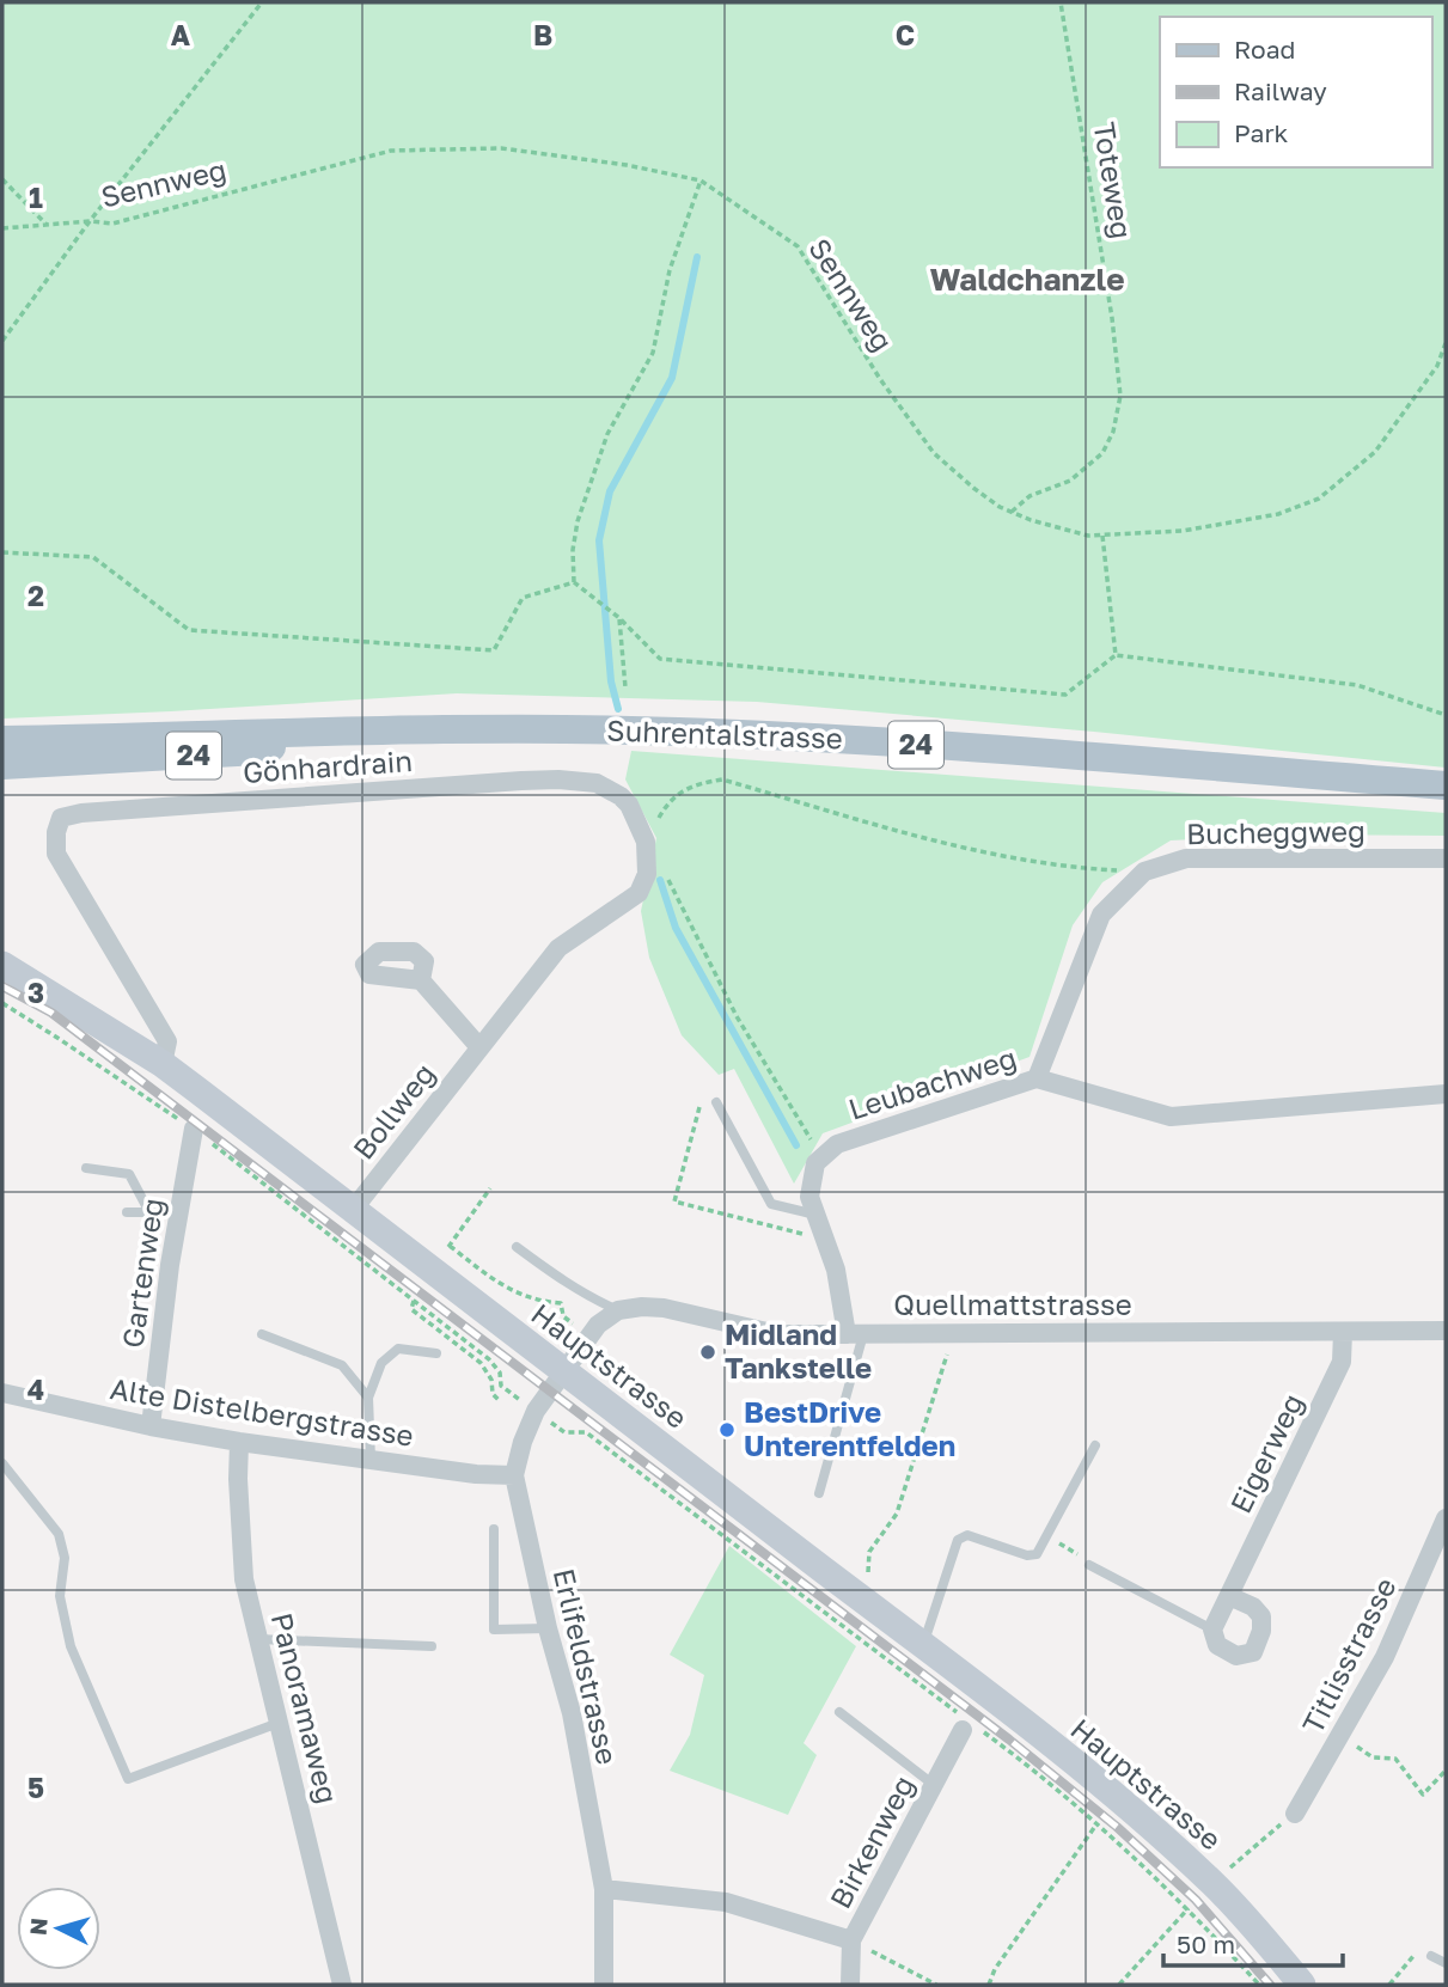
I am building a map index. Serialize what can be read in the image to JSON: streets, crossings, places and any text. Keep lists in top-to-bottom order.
{
  "streets": {
    "main road": ["Suhrentalstrasse", "24", "Hauptstrasse"],
    "street": [
      "Gönhardrain",
      "Bucheggweg",
      "Leubachweg",
      "Bollweg",
      "Gartenweg",
      "Quellmattstrasse",
      "Alte Distelbergstrasse",
      "Eigerweg",
      "Titlisstrasse",
      "Erlifeldstrasse",
      "Panoramaweg",
      "Birkenweg"
    ],
    "path": ["Toteweg", "Sennweg"]
  },
  "crossings": [
    ["Toteweg", "Sennweg"],
    ["Suhrentalstrasse", "24"],
    ["Gönhardrain", "Bollweg"],
    ["Gönhardrain", "Hauptstrasse"],
    ["Bucheggweg", "Leubachweg"],
    ["Bollweg", "Hauptstrasse"],
    ["Gartenweg", "Alte Distelbergstrasse"],
    ["Quellmattstrasse", "Eigerweg"],
    ["Hauptstrasse", "Erlifeldstrasse"],
    ["Alte Distelbergstrasse", "Erlifeldstrasse"],
    ["Alte Distelbergstrasse", "Panoramaweg"]
  ],
  "districts": ["Waldchanzle"],
  "places": ["Midland Tankstelle", "BestDrive Unterentfelden"],
  "legend": ["Road", "Railway", "Park"],
  "scale_bar": "50 m",
  "north": "left",
  "grid": {
    "columns": ["A", "B", "C"],
    "rows": [
      "1",
      "2",
      "3",
      "4",
      "5"
    ]
  }
}
